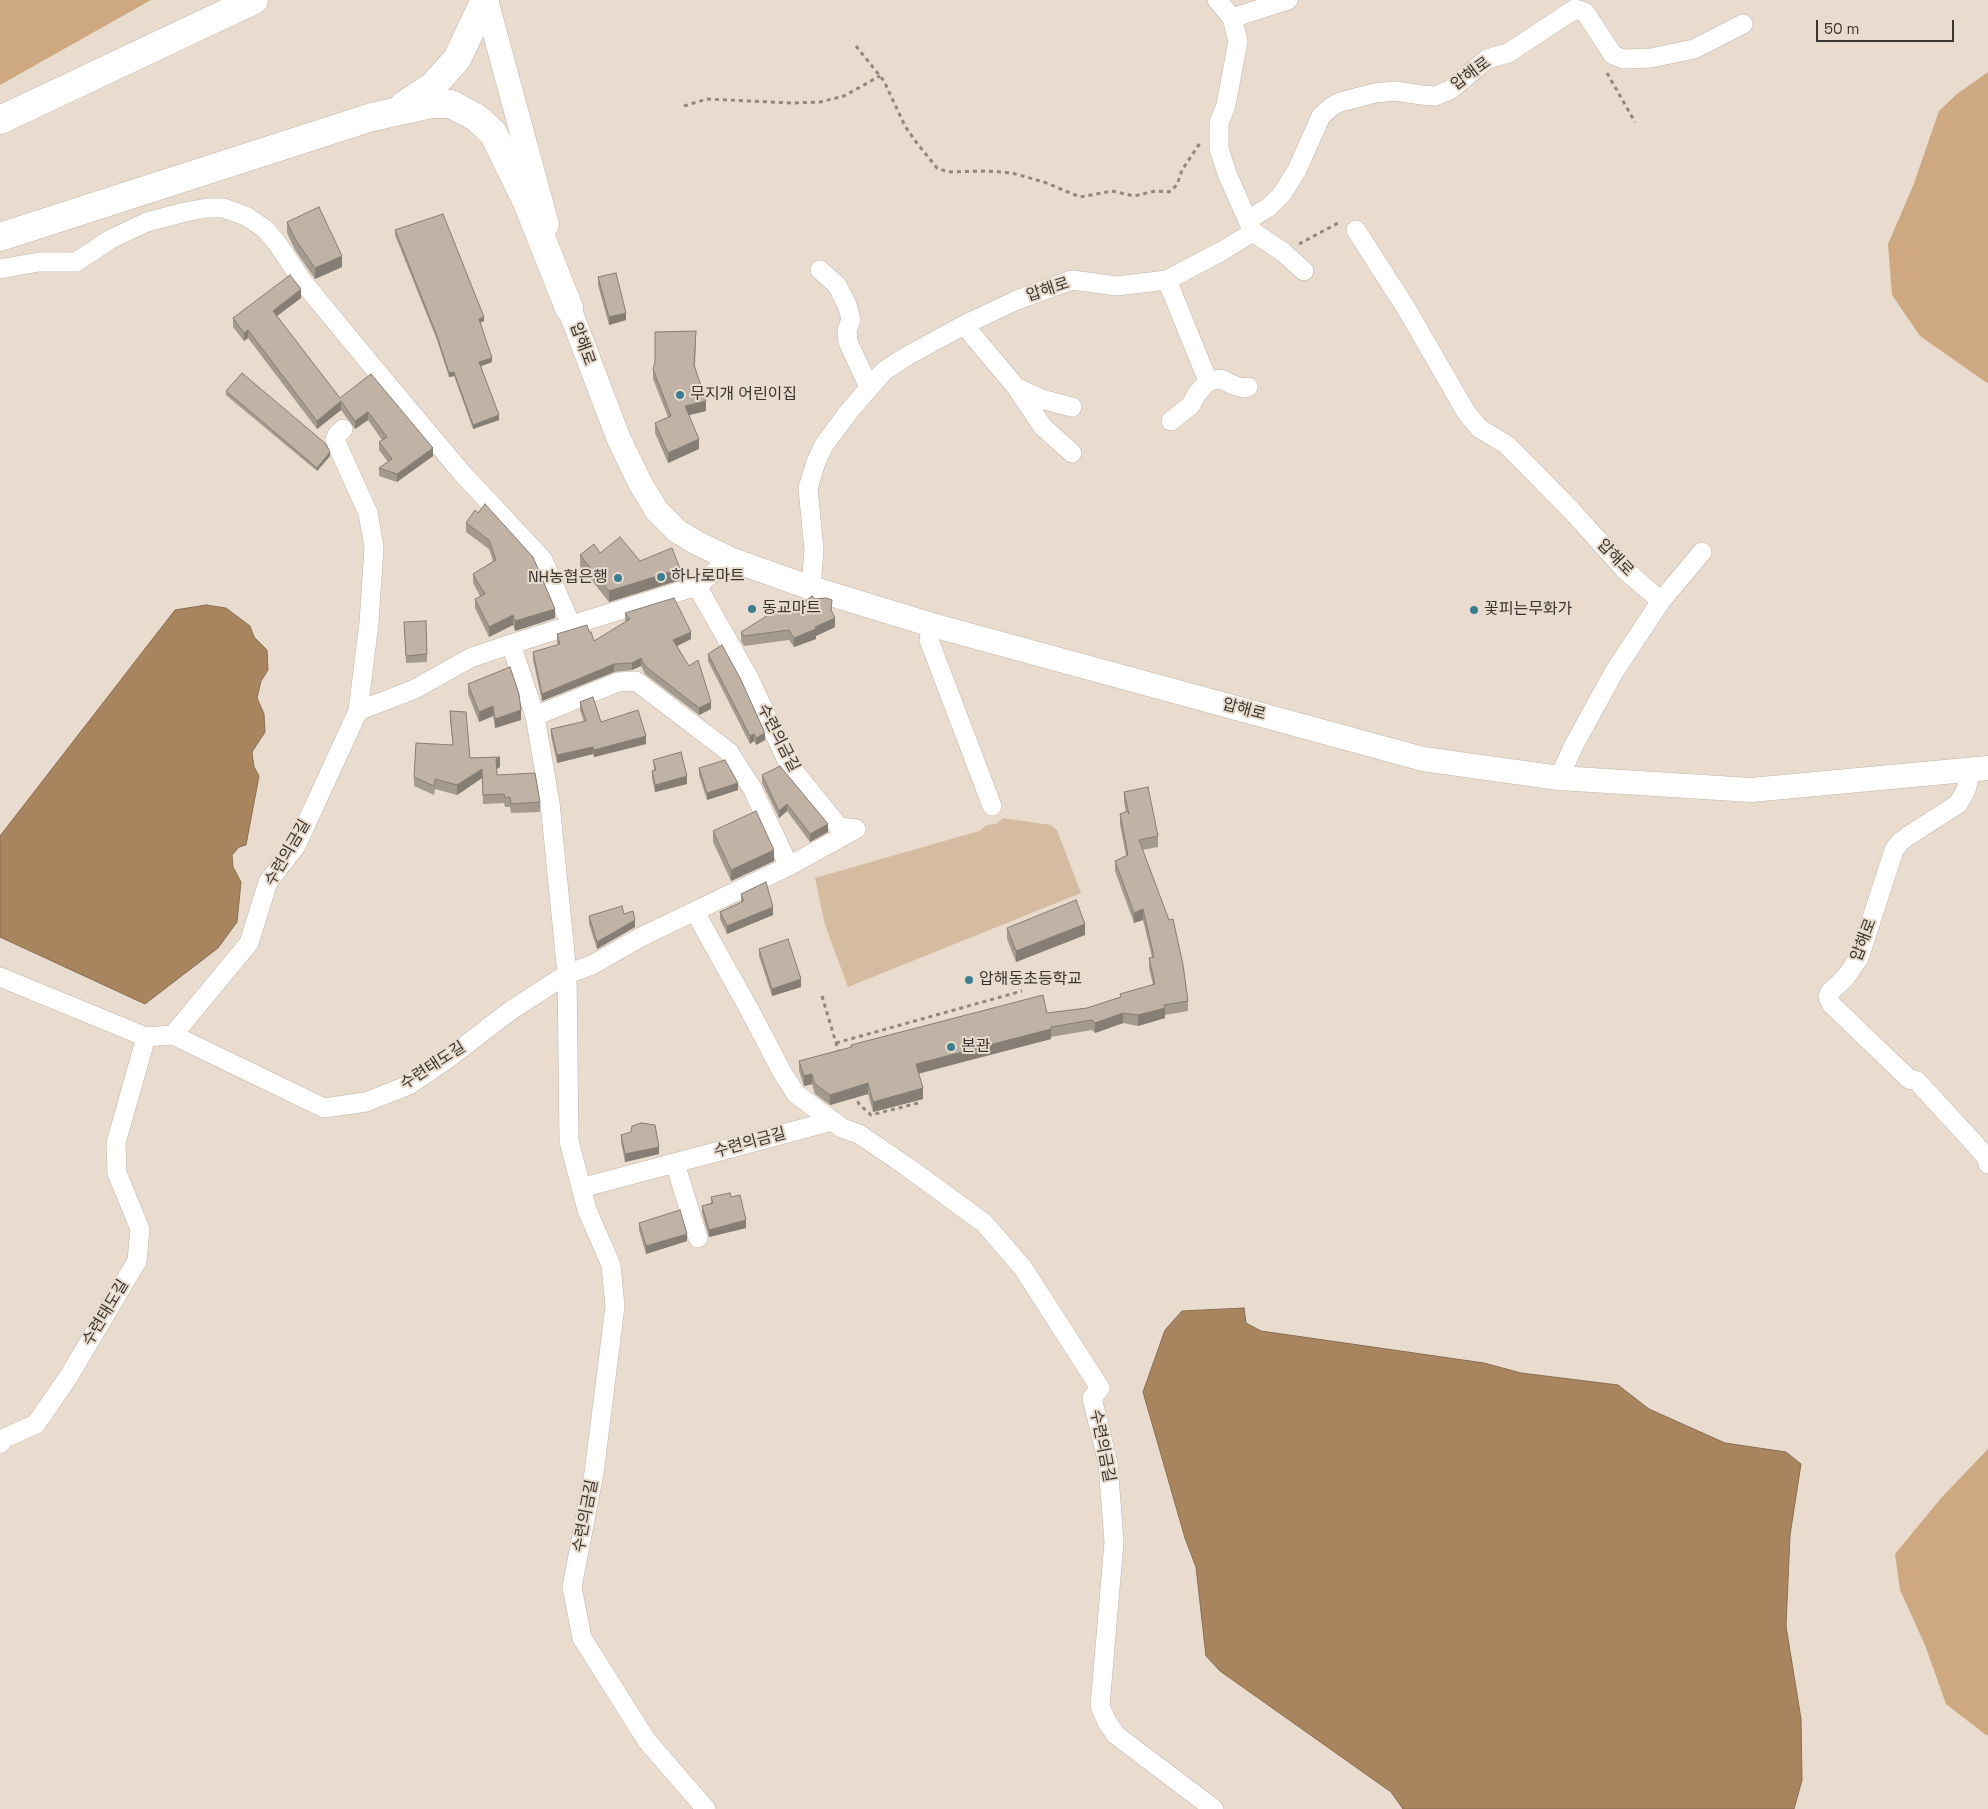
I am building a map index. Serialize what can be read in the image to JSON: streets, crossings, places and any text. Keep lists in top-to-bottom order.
{
  "streets": {
    "main road": ["압해로"],
    "street": ["수련의금길", "수련태도길"]
  },
  "crossings": [
    ["수련의금길", "수련태도길"]
  ],
  "places": [
    "무지개 어린이집",
    "하나로마트",
    "NH농협은행",
    "동교마트",
    "꽃피는무화가",
    "압해동초등학교",
    "본관"
  ],
  "scale_bar": "50 m"
}
